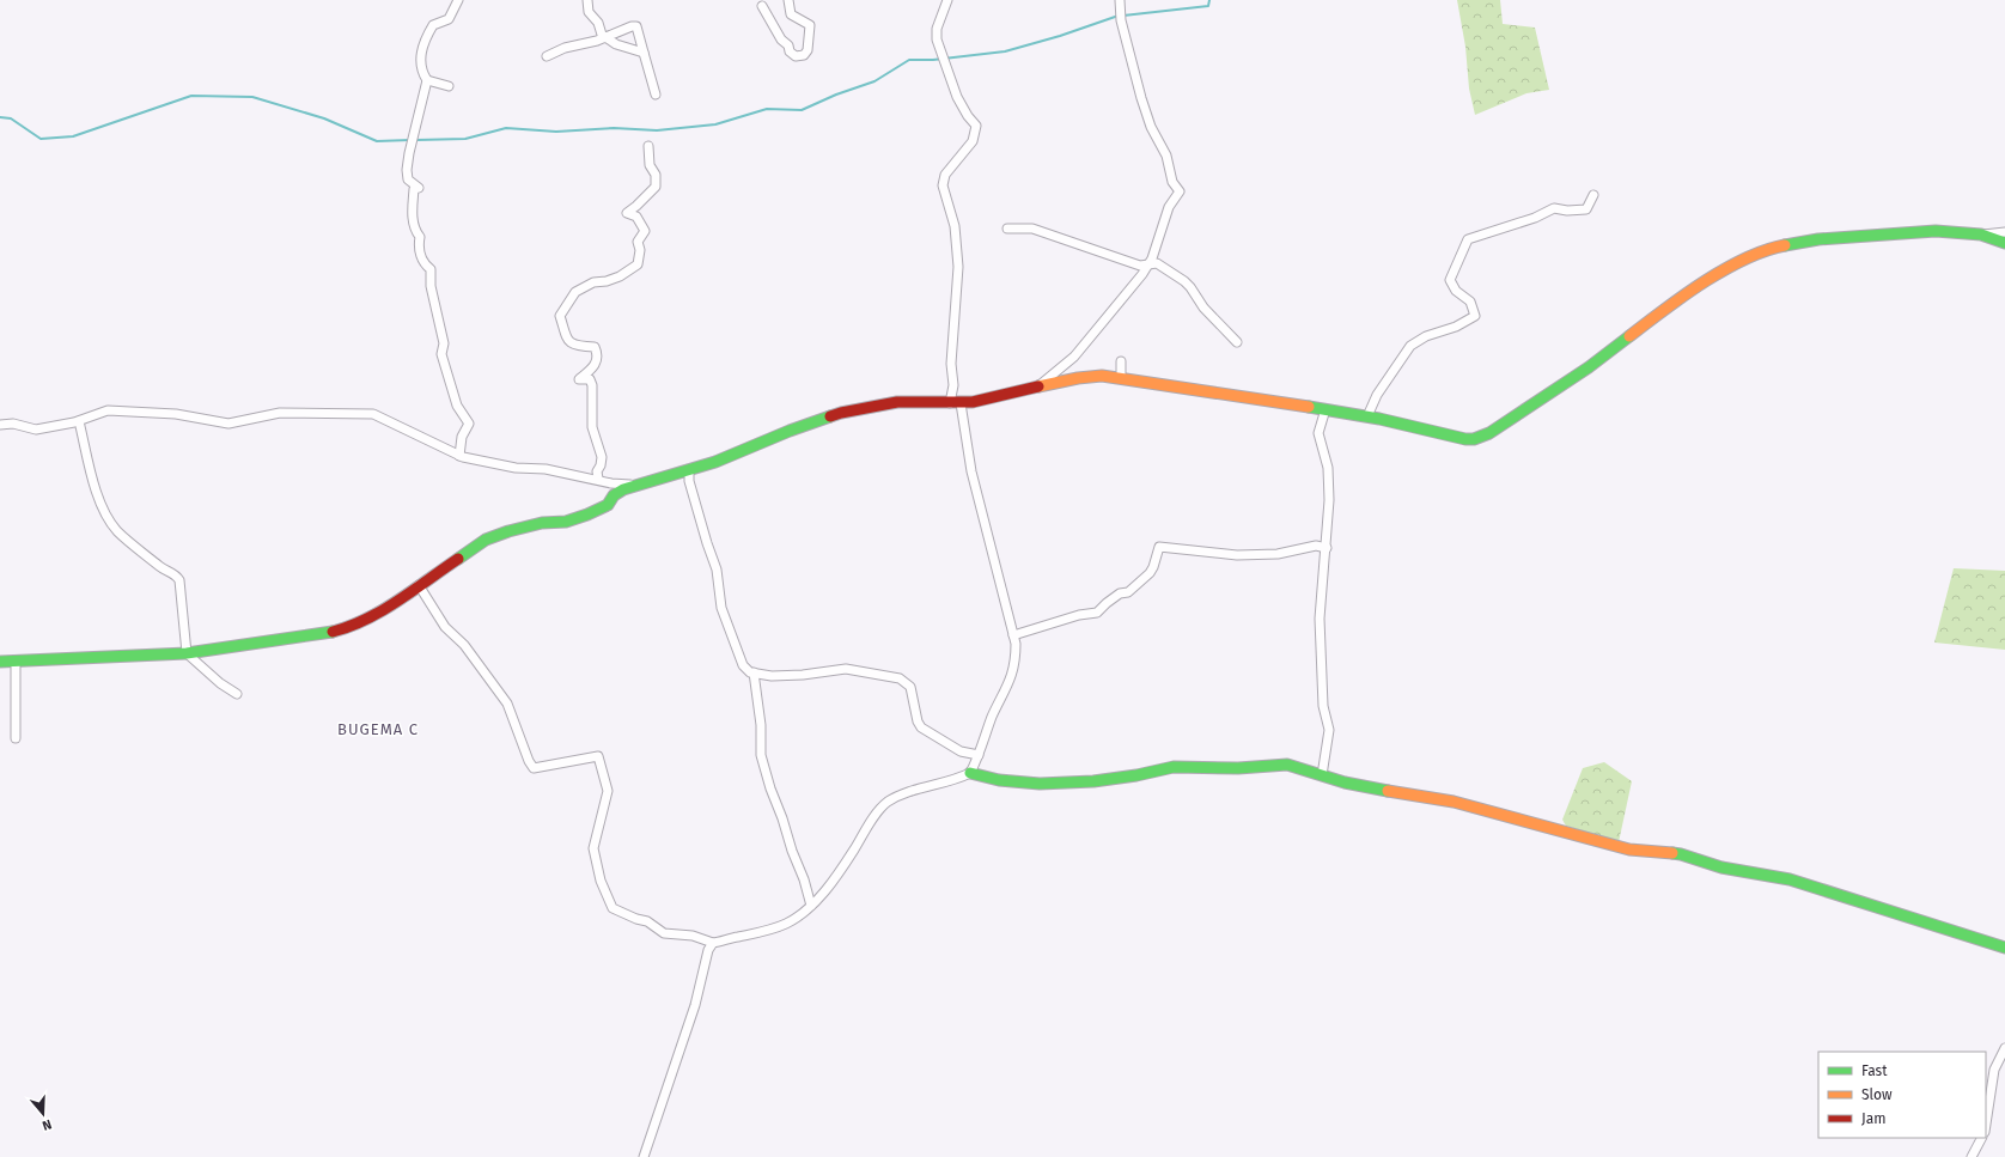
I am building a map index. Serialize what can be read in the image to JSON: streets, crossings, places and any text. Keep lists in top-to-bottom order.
{
  "districts": ["BUGEMA C"],
  "legend": ["Fast", "Slow", "Jam"],
  "north": "bottom"
}
